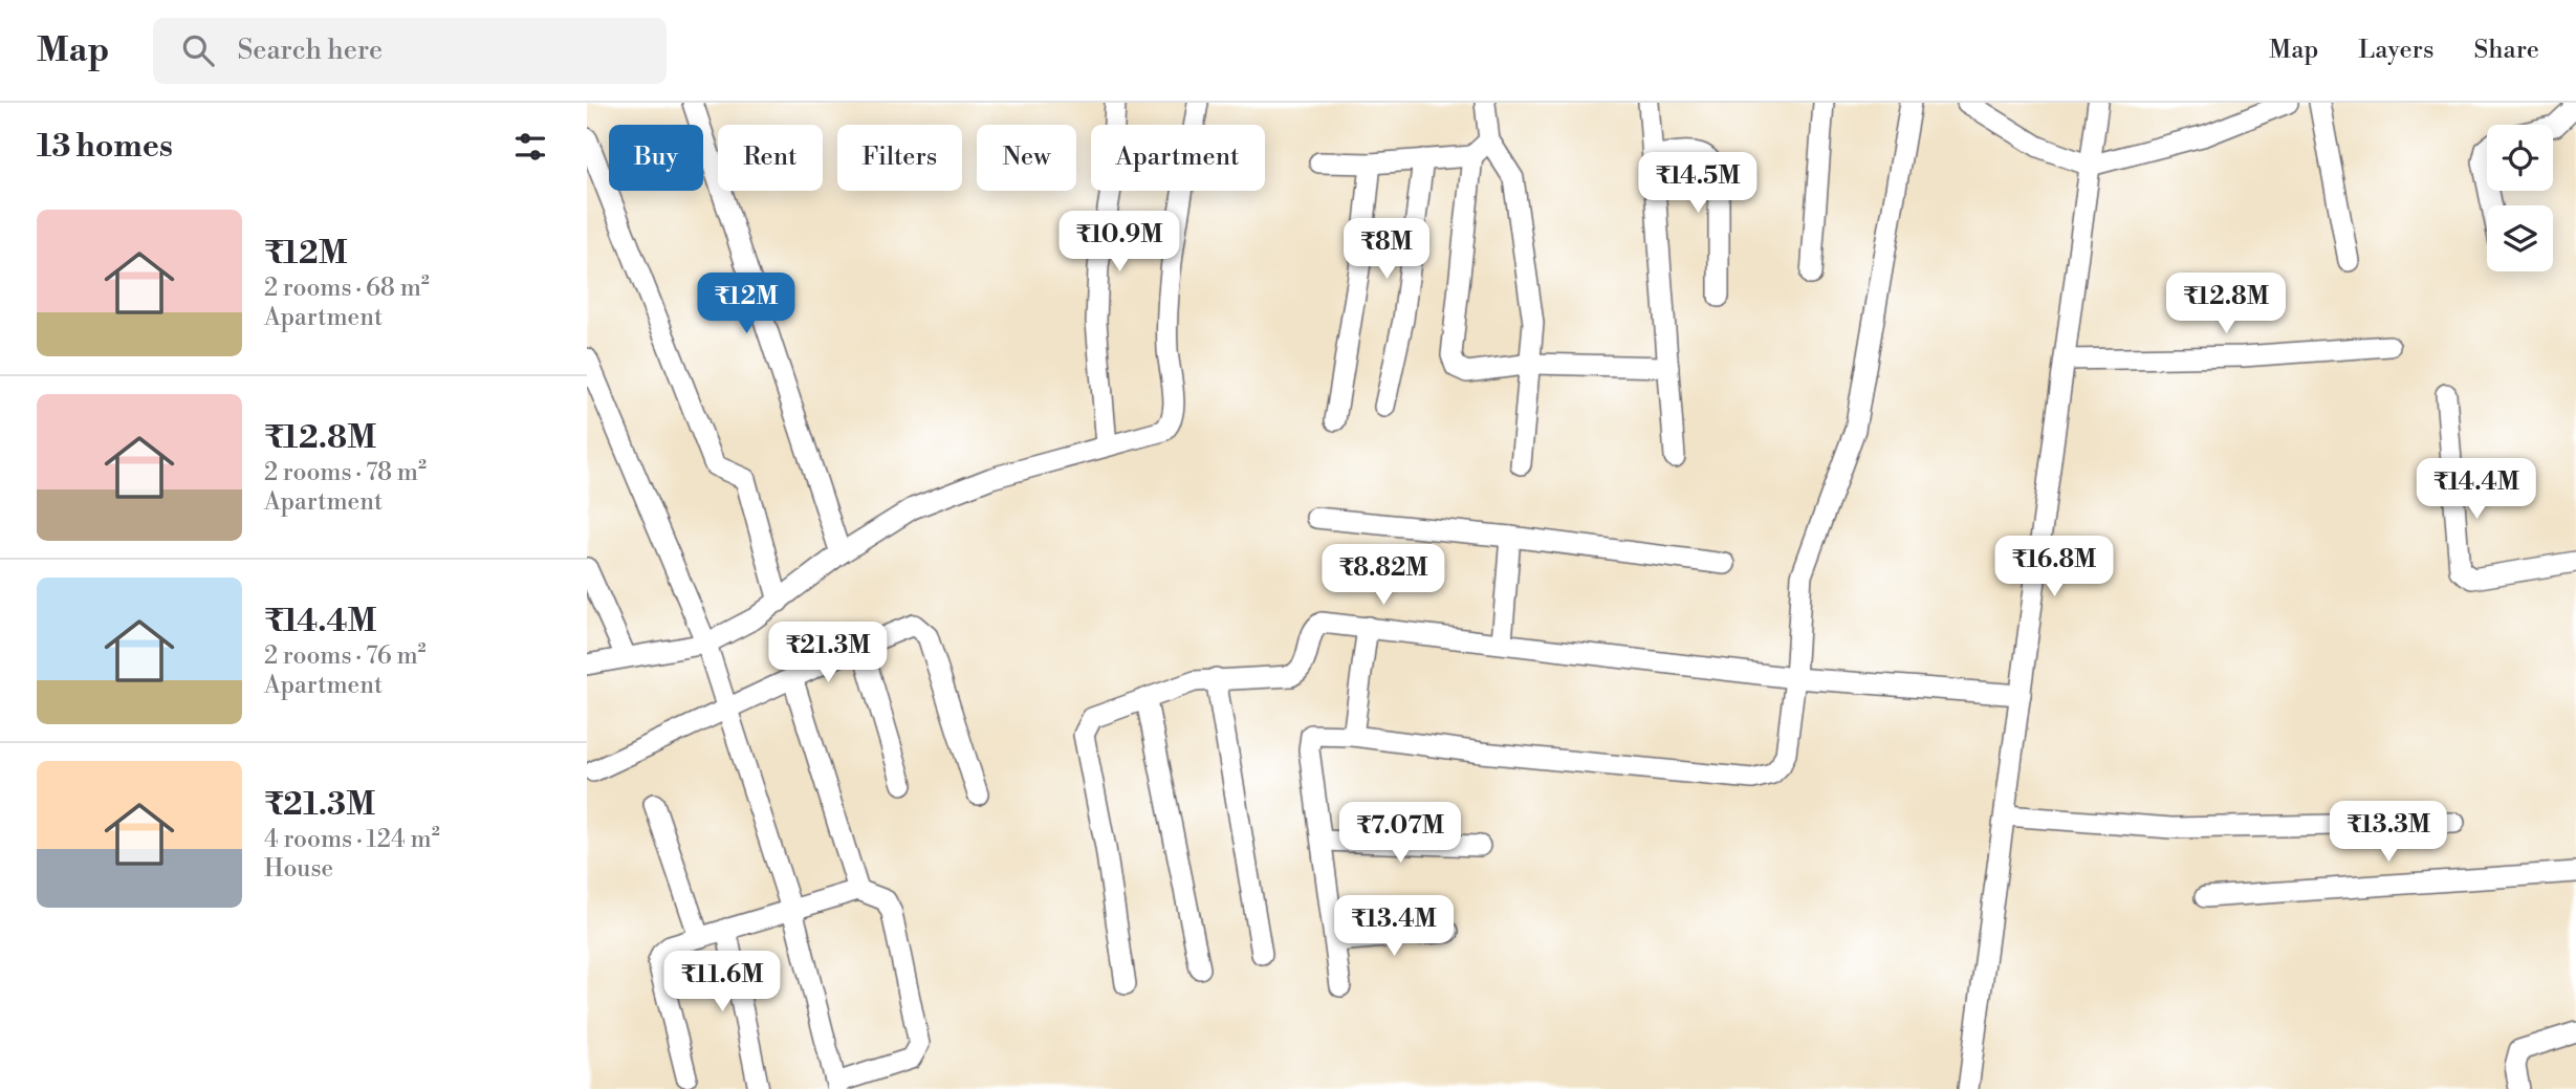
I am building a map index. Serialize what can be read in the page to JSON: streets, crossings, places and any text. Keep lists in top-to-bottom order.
{
  "page": {
    "header": "Map",
    "search": "Search here",
    "nav": ["Map", "Layers", "Share"],
    "heading": "13 homes",
    "chip": [
      "Buy",
      "Rent",
      "Filters",
      "New",
      "Apartment"
    ],
    "price": [
      "₹14.5M",
      "₹10.9M",
      "₹8M",
      "₹12M",
      "₹12.8M",
      "₹14.4M",
      "₹16.8M",
      "₹8.82M",
      "₹21.3M",
      "₹13.3M",
      "₹7.07M",
      "₹13.4M",
      "₹11.6M"
    ],
    "list": [
      {
        "name": "₹12M",
        "note": "2 rooms · 68 m² · Apartment"
      },
      {
        "name": "₹12.8M",
        "note": "2 rooms · 78 m² · Apartment"
      },
      {
        "name": "₹14.4M",
        "note": "2 rooms · 76 m² · Apartment"
      },
      {
        "name": "₹21.3M",
        "note": "4 rooms · 124 m² · House"
      }
    ]
  }
}
